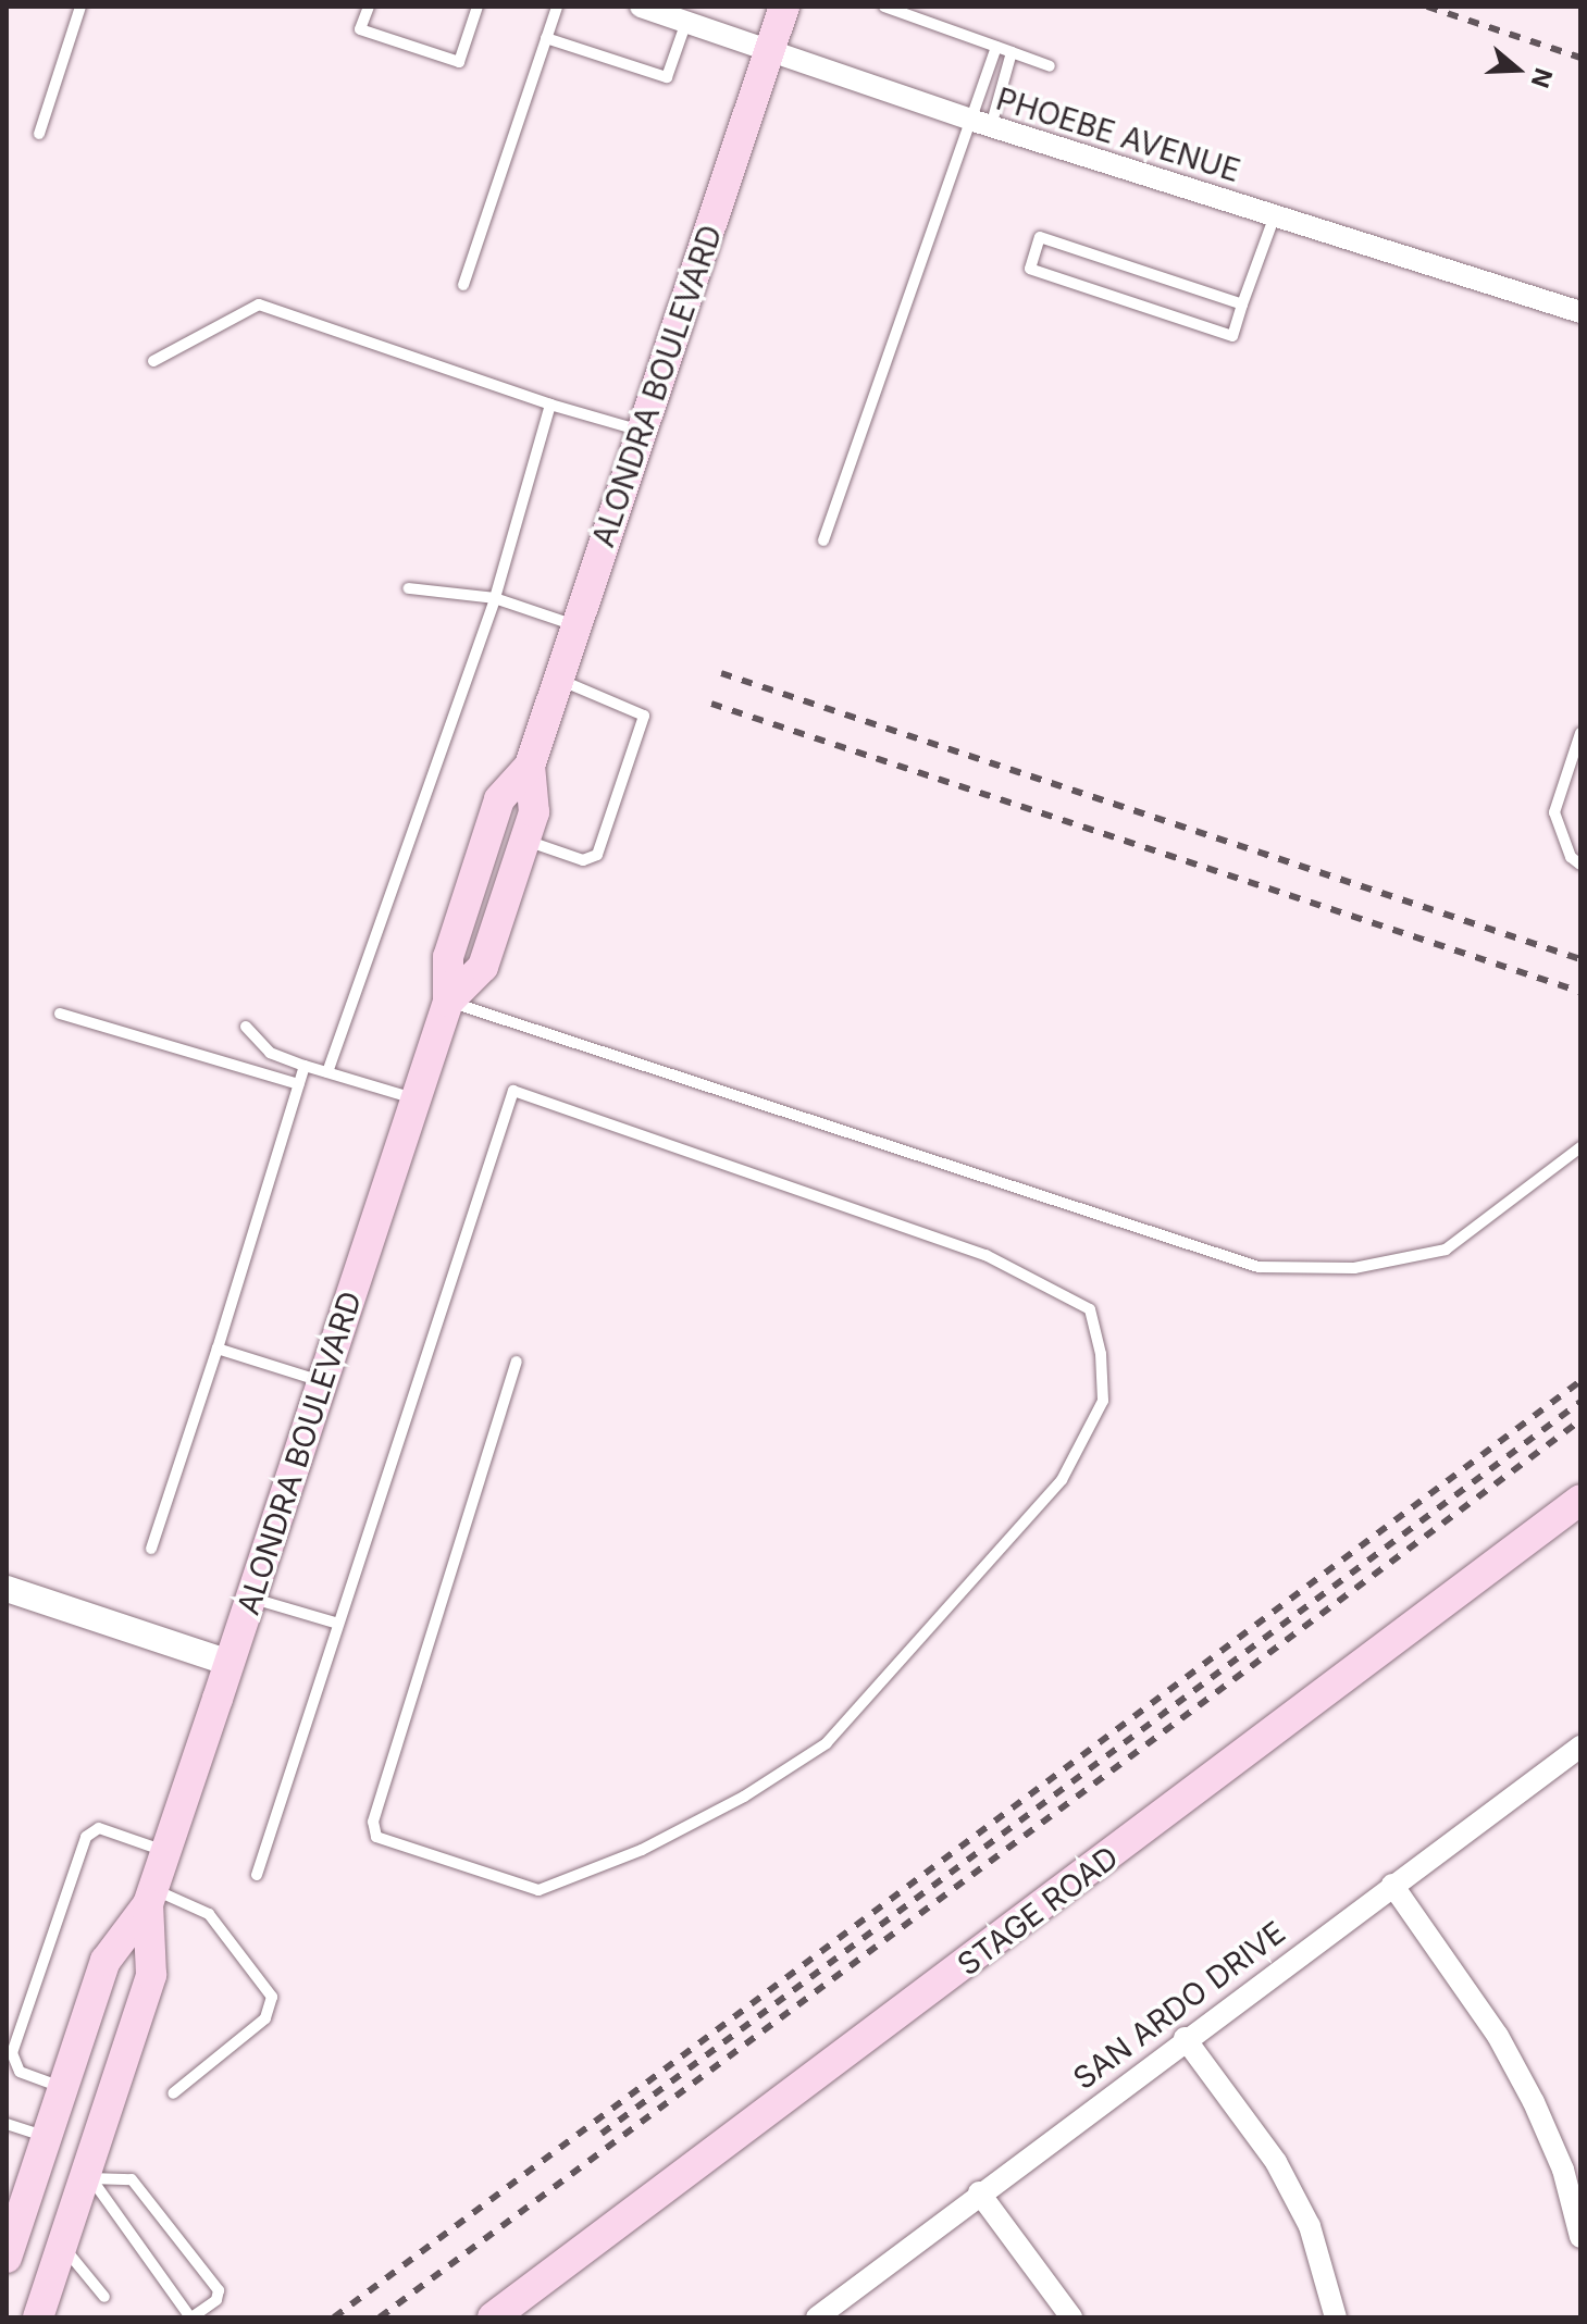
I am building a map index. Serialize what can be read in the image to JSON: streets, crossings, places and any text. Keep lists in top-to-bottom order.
{
  "streets": {
    "main road": ["ALONDRA BOULEVARD", "STAGE ROAD"],
    "street": ["PHOEBE AVENUE", "SAN ARDO DRIVE"]
  },
  "crossings": [
    ["PHOEBE AVENUE", "ALONDRA BOULEVARD"]
  ],
  "north": "right"
}
